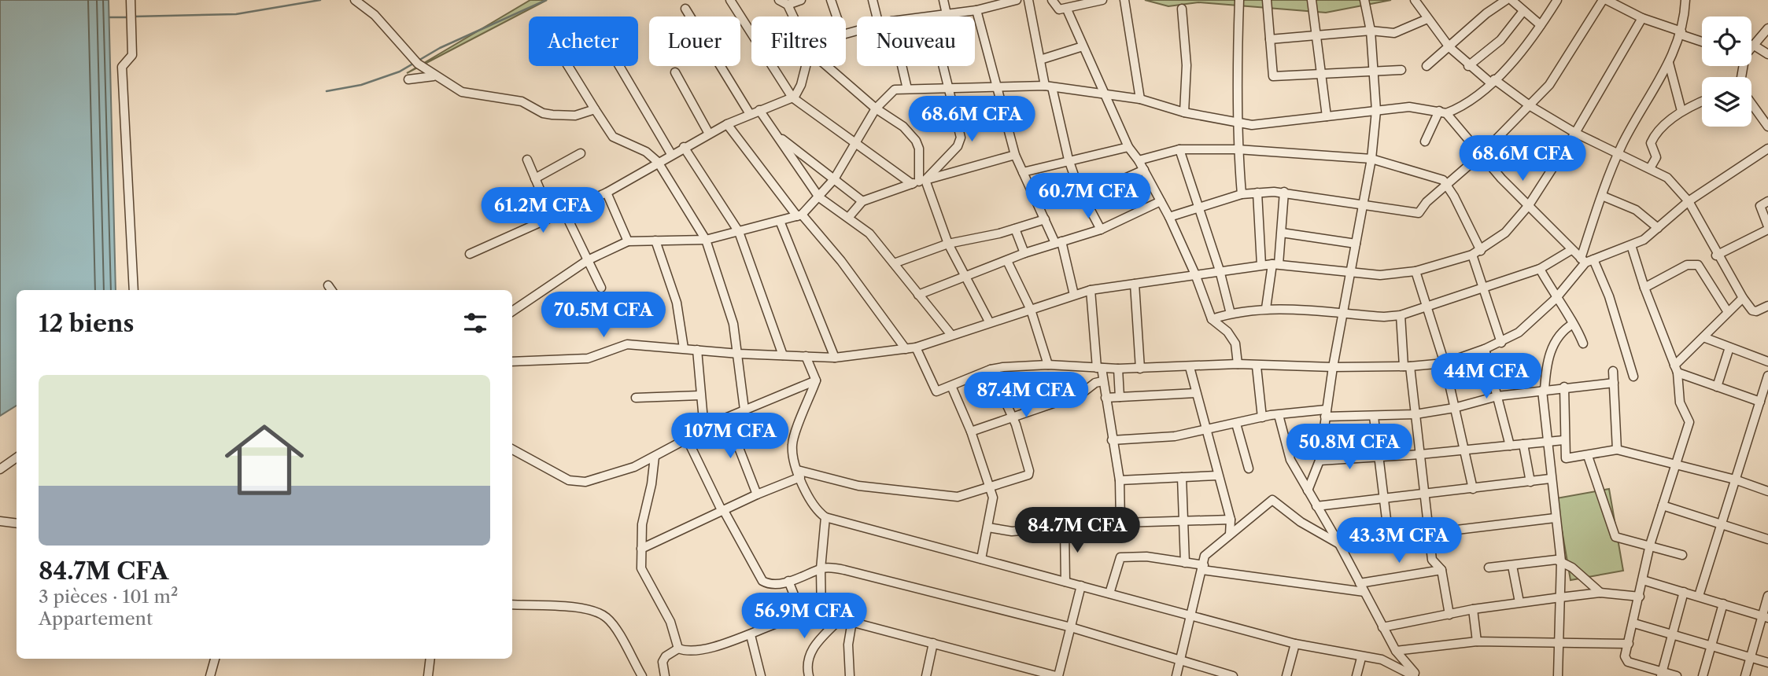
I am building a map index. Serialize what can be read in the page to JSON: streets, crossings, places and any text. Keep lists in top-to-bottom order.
{
  "page": {
    "chip": [
      "Acheter",
      "Louer",
      "Filtres",
      "Nouveau"
    ],
    "price": [
      "68.6M CFA",
      "68.6M CFA",
      "60.7M CFA",
      "61.2M CFA",
      "70.5M CFA",
      "44M CFA",
      "87.4M CFA",
      "107M CFA",
      "50.8M CFA",
      "84.7M CFA",
      "43.3M CFA",
      "56.9M CFA"
    ],
    "heading": "12 biens",
    "list": [
      {
        "name": "84.7M CFA",
        "note": "3 pièces · 101 m² · Appartement"
      }
    ]
  }
}
